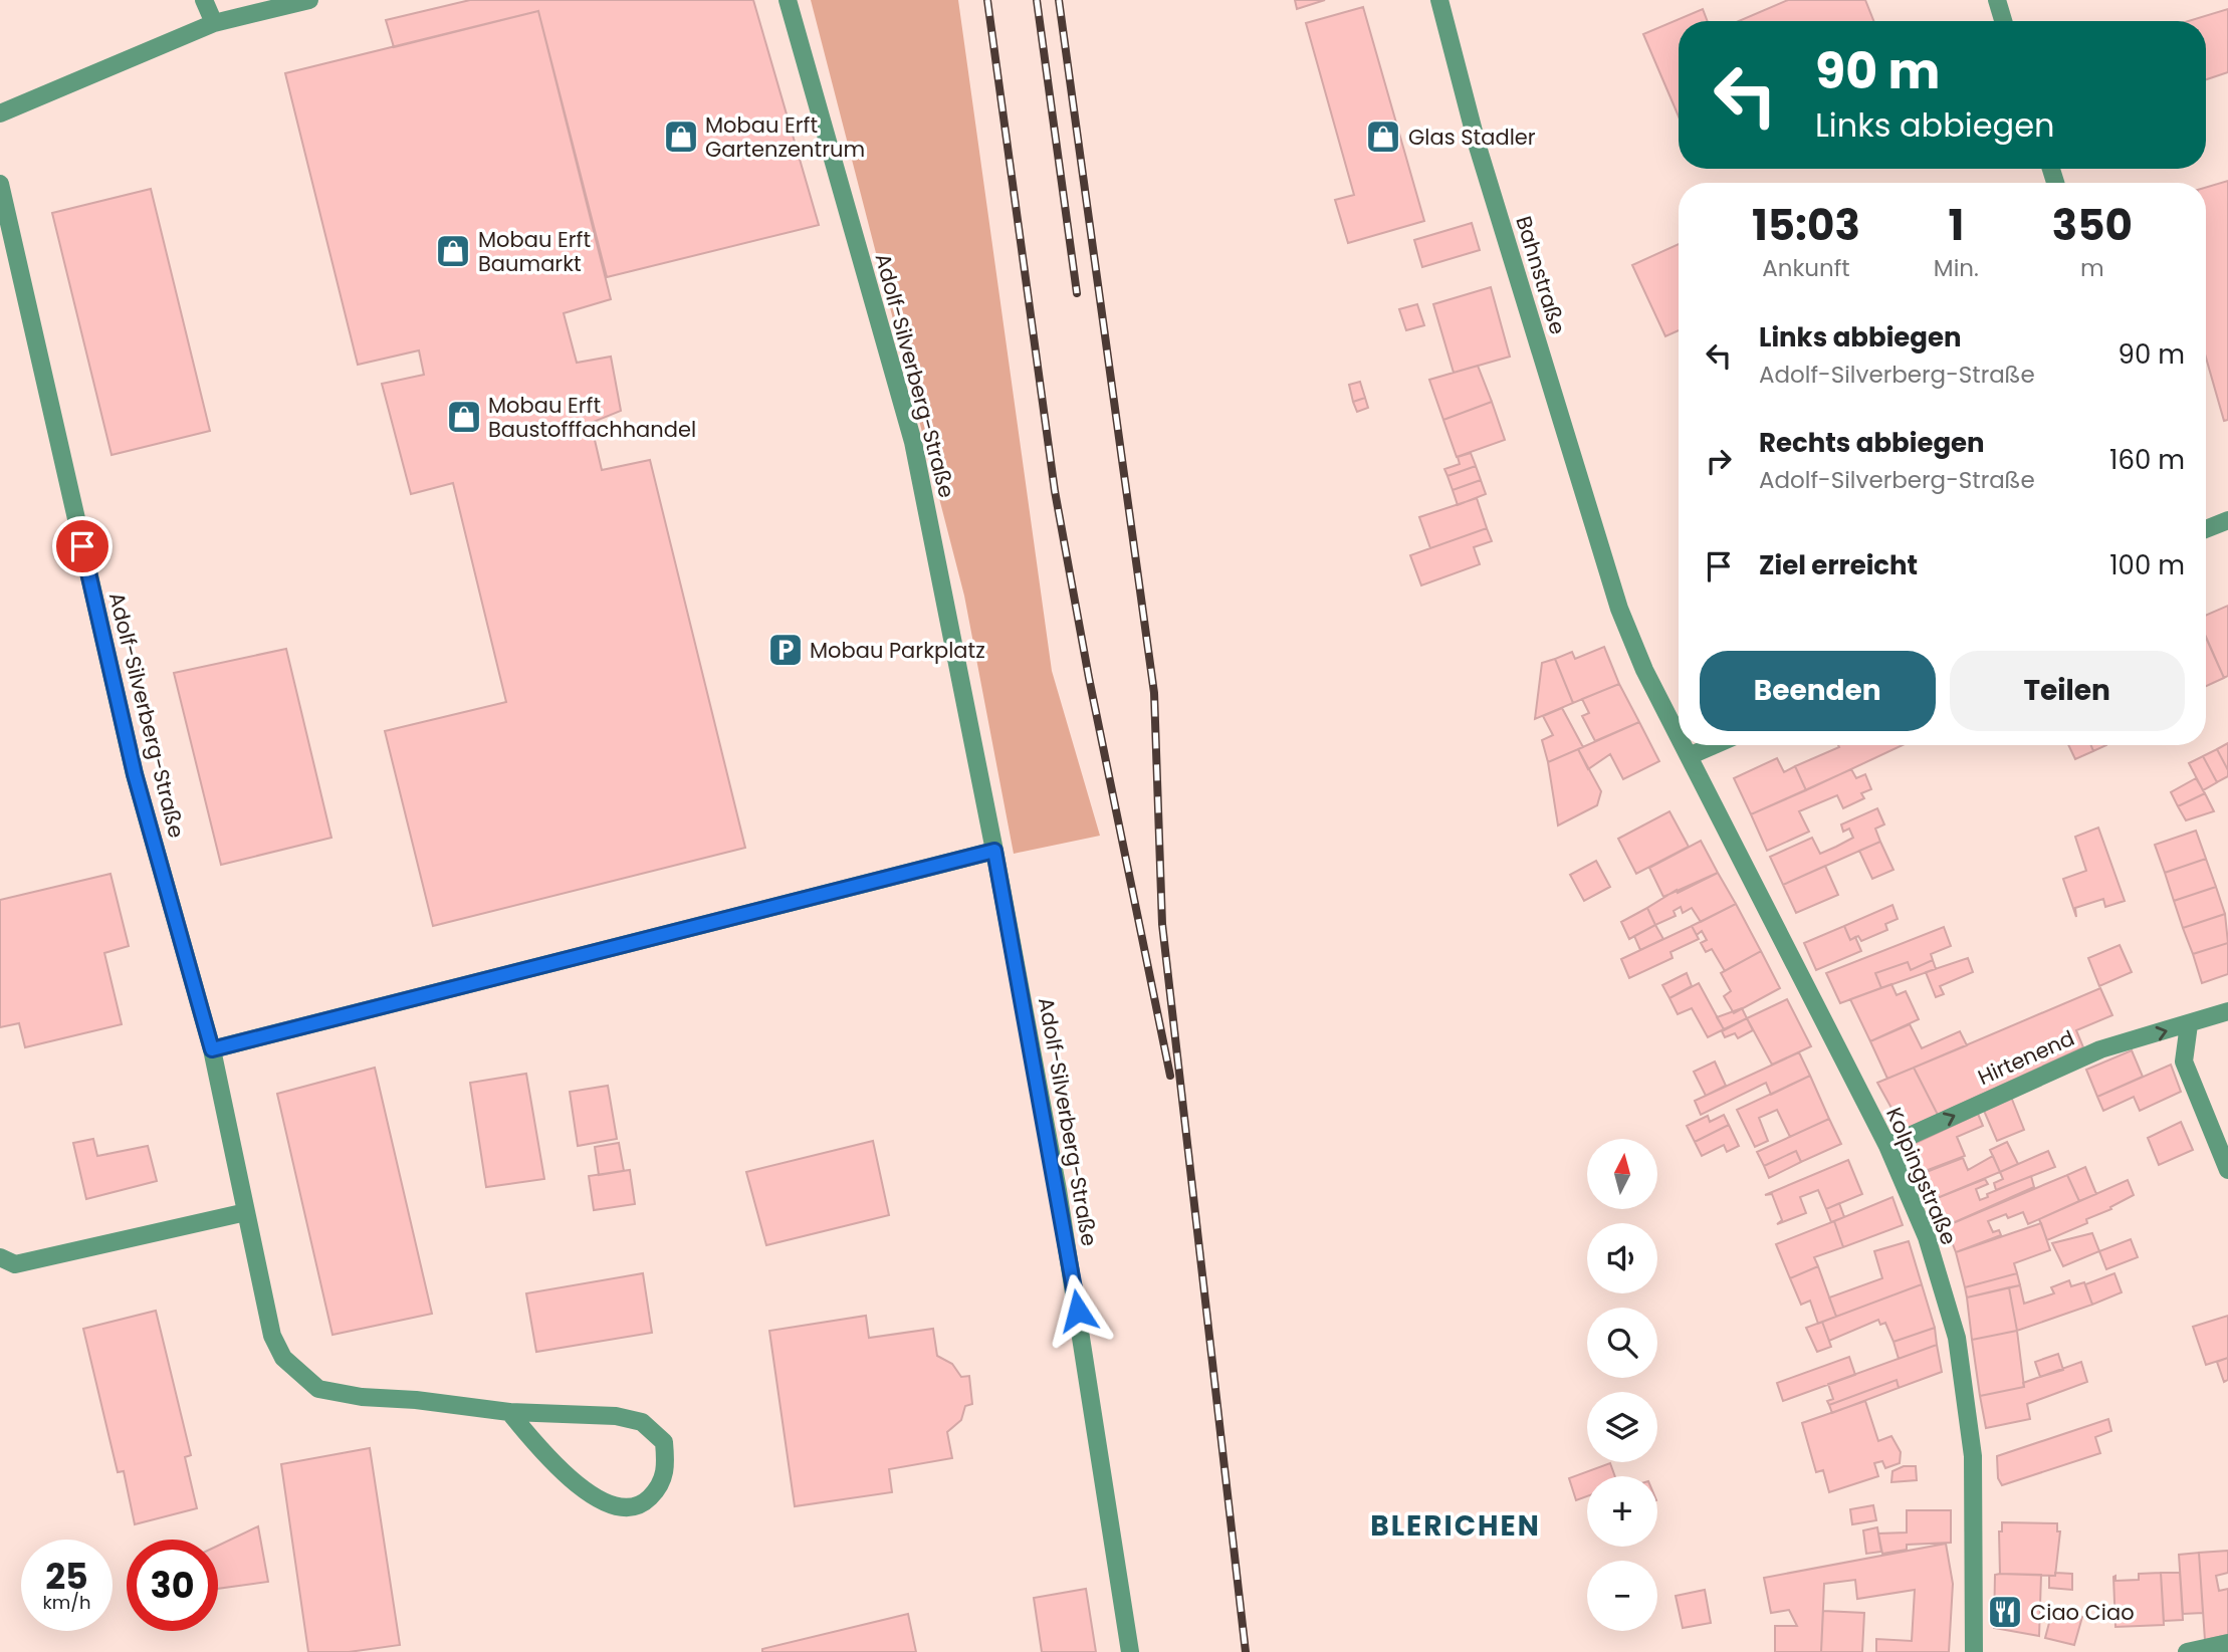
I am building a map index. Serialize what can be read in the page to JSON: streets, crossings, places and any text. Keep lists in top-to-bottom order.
{
  "streets": {
    "street": [
      "Bahnstraße",
      "Adolf-Silverberg-Straße",
      "Hirtenend",
      "Kolpingstraße"
    ]
  },
  "crossings": [
    ["Bahnstraße", "Kolpingstraße"],
    ["Hirtenend", "Kolpingstraße"]
  ],
  "one_way": ["Hirtenend"],
  "districts": ["BLERICHEN"],
  "places": {
    "shop": [
      "Mobau Erft Gartenzentrum",
      "Glas Stadler",
      "Mobau Erft Baumarkt",
      "Mobau Erft Baustofffachhandel"
    ],
    "parking": ["Mobau Parkplatz"],
    "restaurant": ["Ciao Ciao"]
  },
  "north": "top",
  "page": {
    "turn": ["90 m", "Links abbiegen"],
    "eta": [
      "15:03",
      "Ankunft",
      "1",
      "Min.",
      "350",
      "m"
    ],
    "list": [
      {
        "name": "Links abbiegen",
        "note": "Adolf-Silverberg-Straße",
        "value": "90 m"
      },
      {
        "name": "Rechts abbiegen",
        "note": "Adolf-Silverberg-Straße",
        "value": "160 m"
      },
      {
        "name": "Ziel erreicht",
        "value": "100 m"
      }
    ],
    "buttons": ["Beenden", "Teilen"],
    "map_buttons": ["+", "−"],
    "speed": "25 km/h",
    "limit": "30"
  }
}
